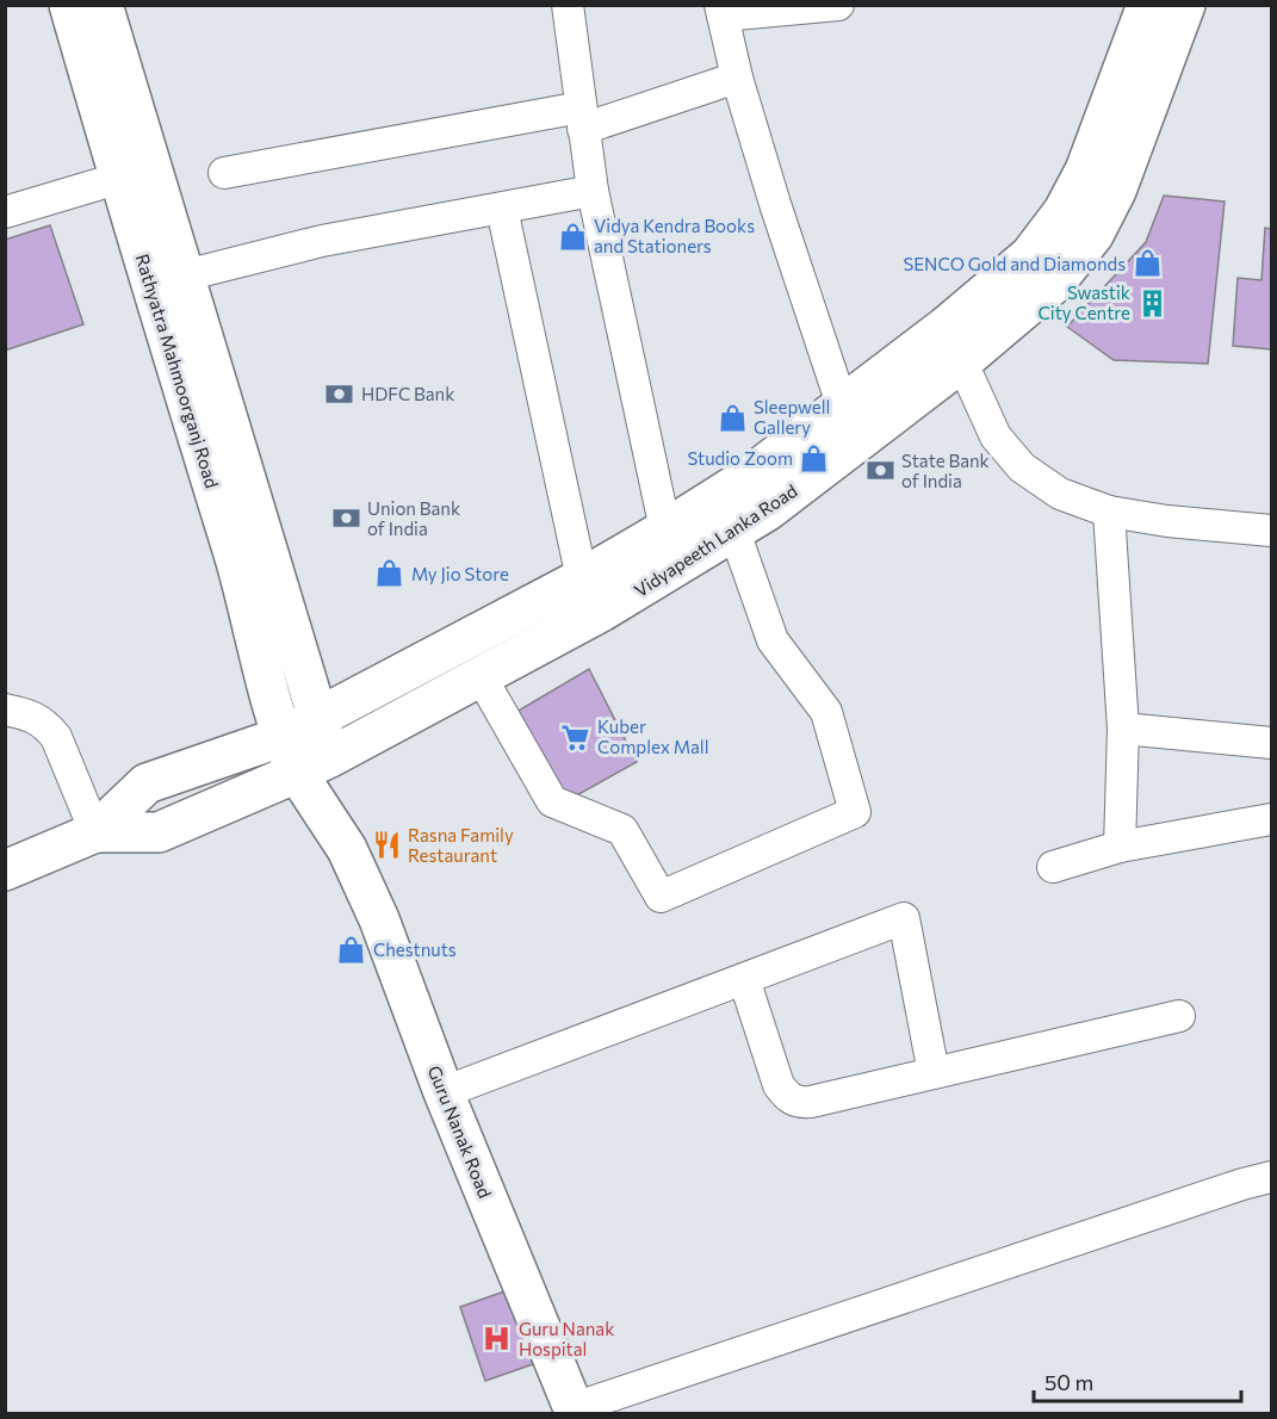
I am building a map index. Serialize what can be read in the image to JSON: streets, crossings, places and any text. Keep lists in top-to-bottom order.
{
  "streets": {
    "main road": ["Rathyatra Mahmoorganj Road", "Vidyapeeth Lanka Road", "Guru Nanak Road"]
  },
  "crossings": [
    ["Rathyatra Mahmoorganj Road", "Vidyapeeth Lanka Road"],
    ["Rathyatra Mahmoorganj Road", "Guru Nanak Road"],
    ["Vidyapeeth Lanka Road", "Guru Nanak Road"]
  ],
  "places": {
    "shop": [
      "Vidya Kendra Books and Stationers",
      "SENCO Gold and Diamonds",
      "Sleepwell Gallery",
      "Studio Zoom",
      "My Jio Store",
      "Chestnuts"
    ],
    "building": ["Swastik City Centre"],
    "bank": ["HDFC Bank", "State Bank of India", "Union Bank of India"],
    "supermarket": ["Kuber Complex Mall"],
    "restaurant": ["Rasna Family Restaurant"],
    "hospital": ["Guru Nanak Hospital"]
  },
  "scale_bar": "50 m"
}
